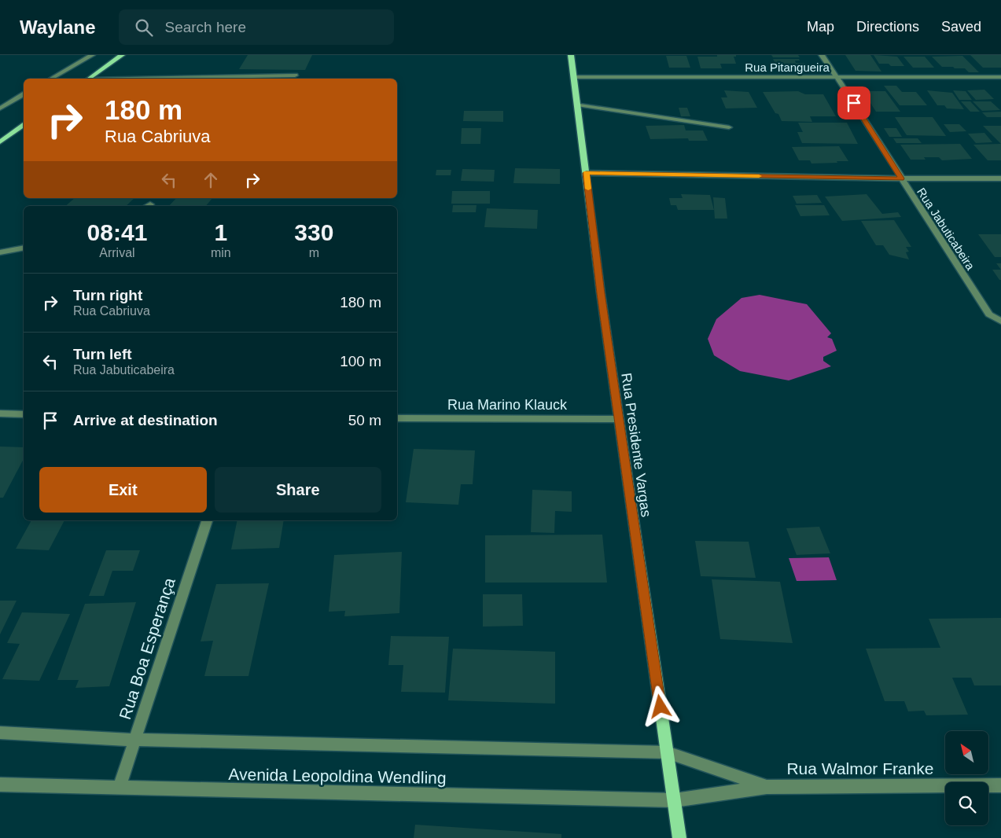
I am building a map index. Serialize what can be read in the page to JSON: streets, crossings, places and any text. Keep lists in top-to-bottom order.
{
  "streets": {
    "main road": ["Rua Presidente Vargas"],
    "street": [
      "Rua Pitangueira",
      "Rua Jabuticabeira",
      "Rua Marino Klauck",
      "Rua Boa Esperança",
      "Rua Walmor Franke",
      "Avenida Leopoldina Wendling"
    ]
  },
  "crossings": [
    ["Rua Pitangueira", "Rua Jabuticabeira"],
    ["Rua Pitangueira", "Rua Presidente Vargas"],
    ["Rua Marino Klauck", "Rua Presidente Vargas"],
    ["Rua Presidente Vargas", "Rua Walmor Franke"],
    ["Rua Presidente Vargas", "Avenida Leopoldina Wendling"],
    ["Rua Boa Esperança", "Avenida Leopoldina Wendling"],
    ["Rua Walmor Franke", "Avenida Leopoldina Wendling"]
  ],
  "north": "top left",
  "page": {
    "header": "Waylane",
    "search": "Search here",
    "nav": ["Map", "Directions", "Saved"],
    "turn": ["180 m", "Rua Cabriuva"],
    "eta": [
      "08:41",
      "Arrival",
      "1",
      "min",
      "330",
      "m"
    ],
    "list": [
      {
        "name": "Turn right",
        "note": "Rua Cabriuva",
        "value": "180 m"
      },
      {
        "name": "Turn left",
        "note": "Rua Jabuticabeira",
        "value": "100 m"
      },
      {
        "name": "Arrive at destination",
        "value": "50 m"
      }
    ],
    "buttons": ["Exit", "Share"]
  }
}
